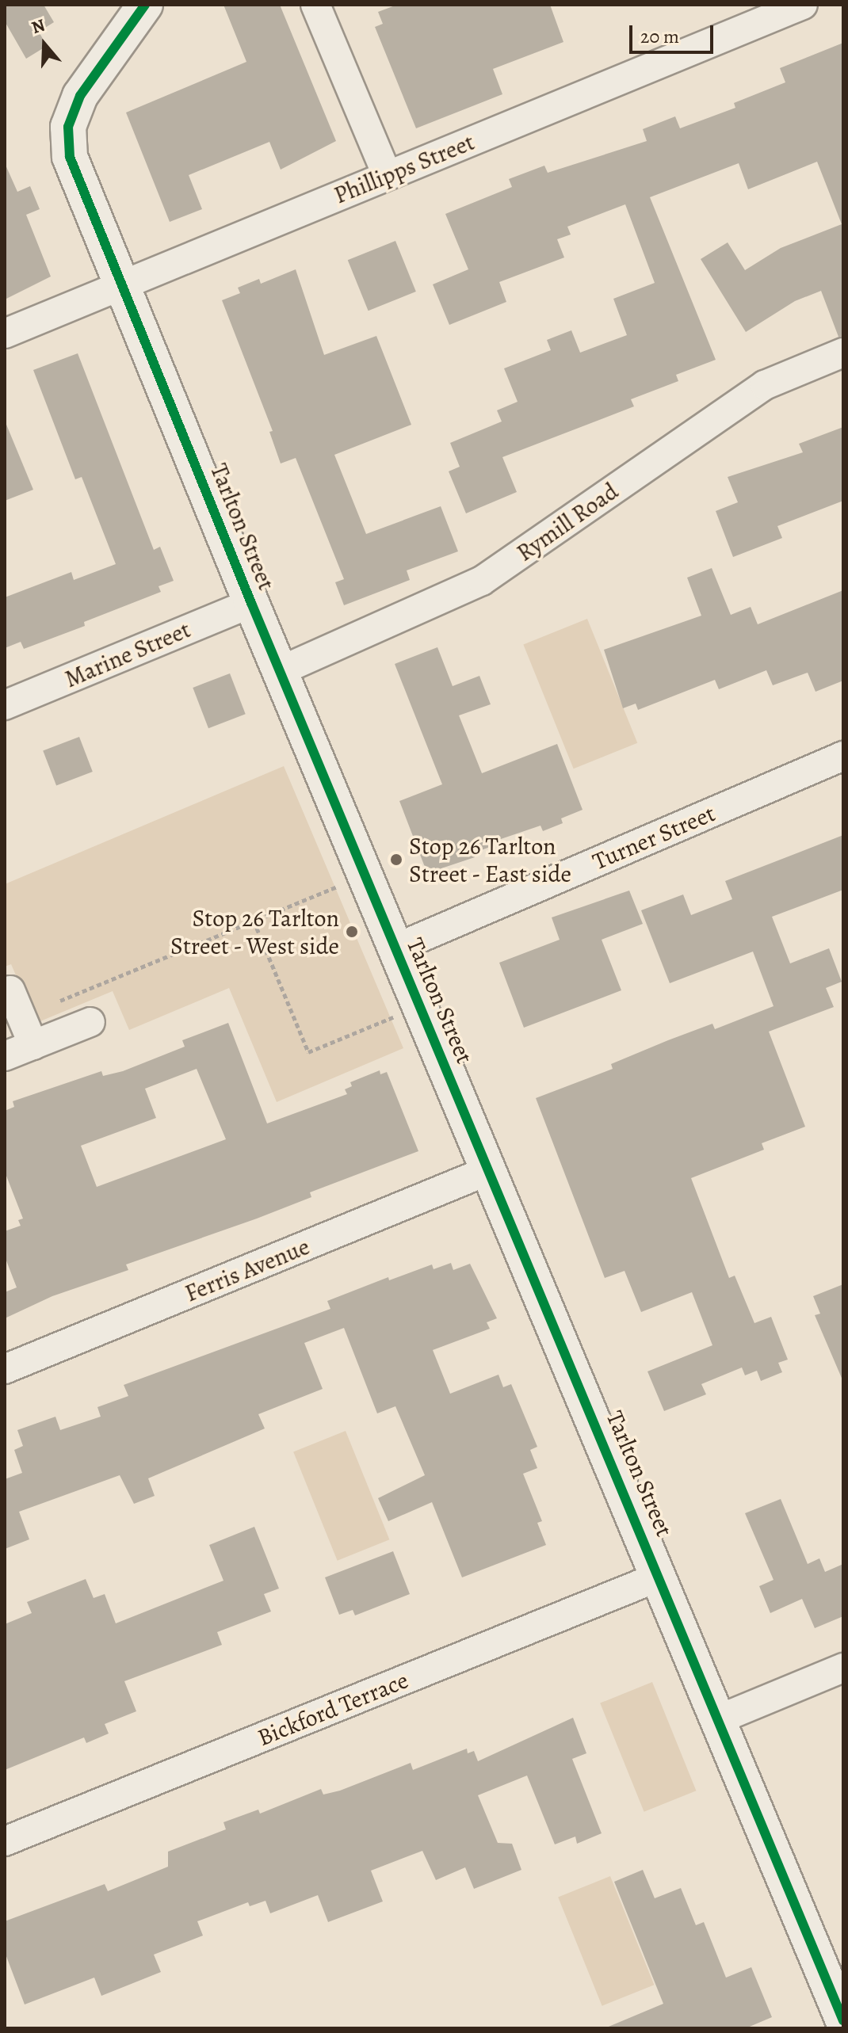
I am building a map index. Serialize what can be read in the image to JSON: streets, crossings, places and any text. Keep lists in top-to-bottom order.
{
  "streets": {
    "street": [
      "Phillipps Street",
      "Rymill Road",
      "Tarlton Street",
      "Marine Street",
      "Turner Street",
      "Ferris Avenue",
      "Bickford Terrace"
    ]
  },
  "crossings": [
    ["Phillipps Street", "Tarlton Street"],
    ["Rymill Road", "Tarlton Street"],
    ["Tarlton Street", "Marine Street"],
    ["Tarlton Street", "Turner Street"],
    ["Tarlton Street", "Ferris Avenue"],
    ["Tarlton Street", "Bickford Terrace"]
  ],
  "places": ["Stop 26 Tarlton Street - East side", "Stop 26 Tarlton Street - West side"],
  "scale_bar": "20 m",
  "north": "top"
}
